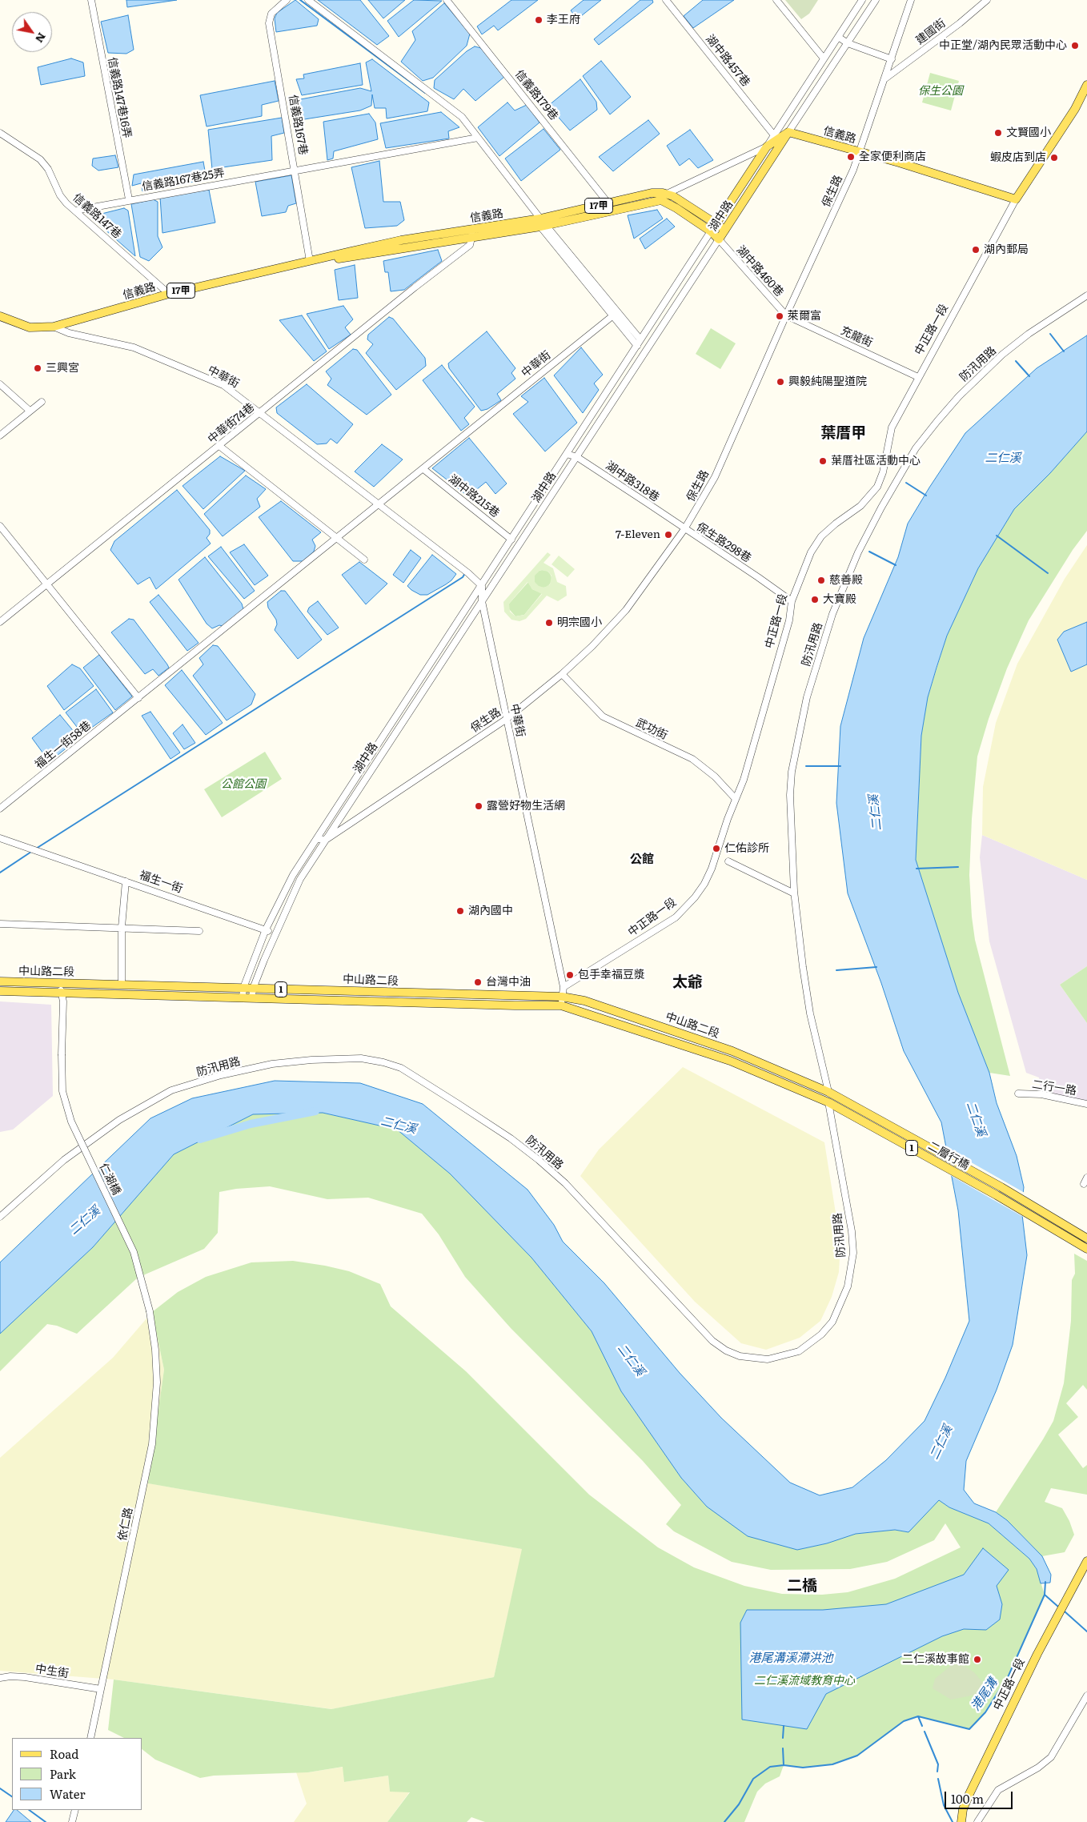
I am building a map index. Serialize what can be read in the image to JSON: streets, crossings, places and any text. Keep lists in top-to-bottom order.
{
  "streets": {
    "main road": [
      "信義路",
      "17甲",
      "湖中路",
      "中正路一段",
      "中山路二段",
      "1",
      "二層行橋"
    ],
    "street": [
      "建國街",
      "湖中路457巷",
      "信義路179巷",
      "信義路147巷16弄",
      "信義路167巷",
      "信義路167巷25弄",
      "保生路",
      "信義路147巷",
      "湖中路460巷",
      "充龍街",
      "中華街",
      "防汛用路",
      "中華街74巷",
      "湖中路318巷",
      "湖中路215巷",
      "保生路298巷",
      "武功街",
      "福生一街58巷",
      "福生一街",
      "二行一路",
      "仁湖橋",
      "依仁路",
      "中生街"
    ]
  },
  "crossings": [
    ["建國街", "保生路"],
    ["湖中路457巷", "湖中路"],
    ["信義路179巷", "信義路"],
    ["信義路147巷16弄", "信義路167巷25弄"],
    ["信義路167巷", "信義路"],
    ["信義路167巷", "信義路167巷25弄"],
    ["信義路", "保生路"],
    ["信義路", "17甲"],
    ["信義路", "信義路147巷"],
    ["信義路", "湖中路"],
    ["信義路", "中正路一段"],
    ["信義路", "中華街"],
    ["信義路", "中華街74巷"],
    ["信義路167巷25弄", "信義路147巷"],
    ["保生路", "湖中路"],
    ["保生路", "湖中路460巷"],
    ["保生路", "充龍街"],
    ["保生路", "中華街"],
    ["保生路", "湖中路318巷"],
    ["保生路", "保生路298巷"],
    ["保生路", "武功街"],
    ["17甲", "湖中路"],
    ["17甲", "湖中路460巷"],
    ["湖中路", "湖中路460巷"],
    ["湖中路", "中華街"],
    ["湖中路", "湖中路318巷"],
    ["湖中路", "湖中路215巷"],
    ["湖中路", "福生一街"],
    ["湖中路", "中山路二段"],
    ["湖中路460巷", "充龍街"],
    ["中正路一段", "充龍街"],
    ["中正路一段", "中華街"],
    ["中正路一段", "保生路298巷"],
    ["中正路一段", "武功街"],
    ["中華街", "中華街74巷"],
    ["中華街", "湖中路215巷"],
    ["中華街", "福生一街58巷"],
    ["防汛用路", "二層行橋"],
    ["湖中路318巷", "保生路298巷"],
    ["中山路二段", "二層行橋"],
    ["中山路二段", "仁湖橋"],
    ["仁湖橋", "依仁路"],
    ["依仁路", "中生街"]
  ],
  "districts": [
    "葉厝甲",
    "公館",
    "太爺",
    "二橋"
  ],
  "water": ["二仁溪", "港尾溝溪滯洪池", "港尾溝"],
  "parks": ["保生公園", "公館公園", "二仁溪流域教育中心"],
  "places": [
    "李王府",
    "中正堂/湖內民眾活動中心",
    "文賢國小",
    "全家便利商店",
    "蝦皮店到店",
    "湖內郵局",
    "萊爾富",
    "三興宮",
    "興毅純陽聖道院",
    "葉厝社區活動中心",
    "7-Eleven",
    "慈善殿",
    "大寶殿",
    "明宗國小",
    "露營好物生活網",
    "仁佑診所",
    "湖內國中",
    "包手幸福豆漿",
    "台灣中油",
    "二仁溪故事館"
  ],
  "legend": ["Road", "Park", "Water"],
  "scale_bar": "100 m",
  "north": "bottom right"
}
